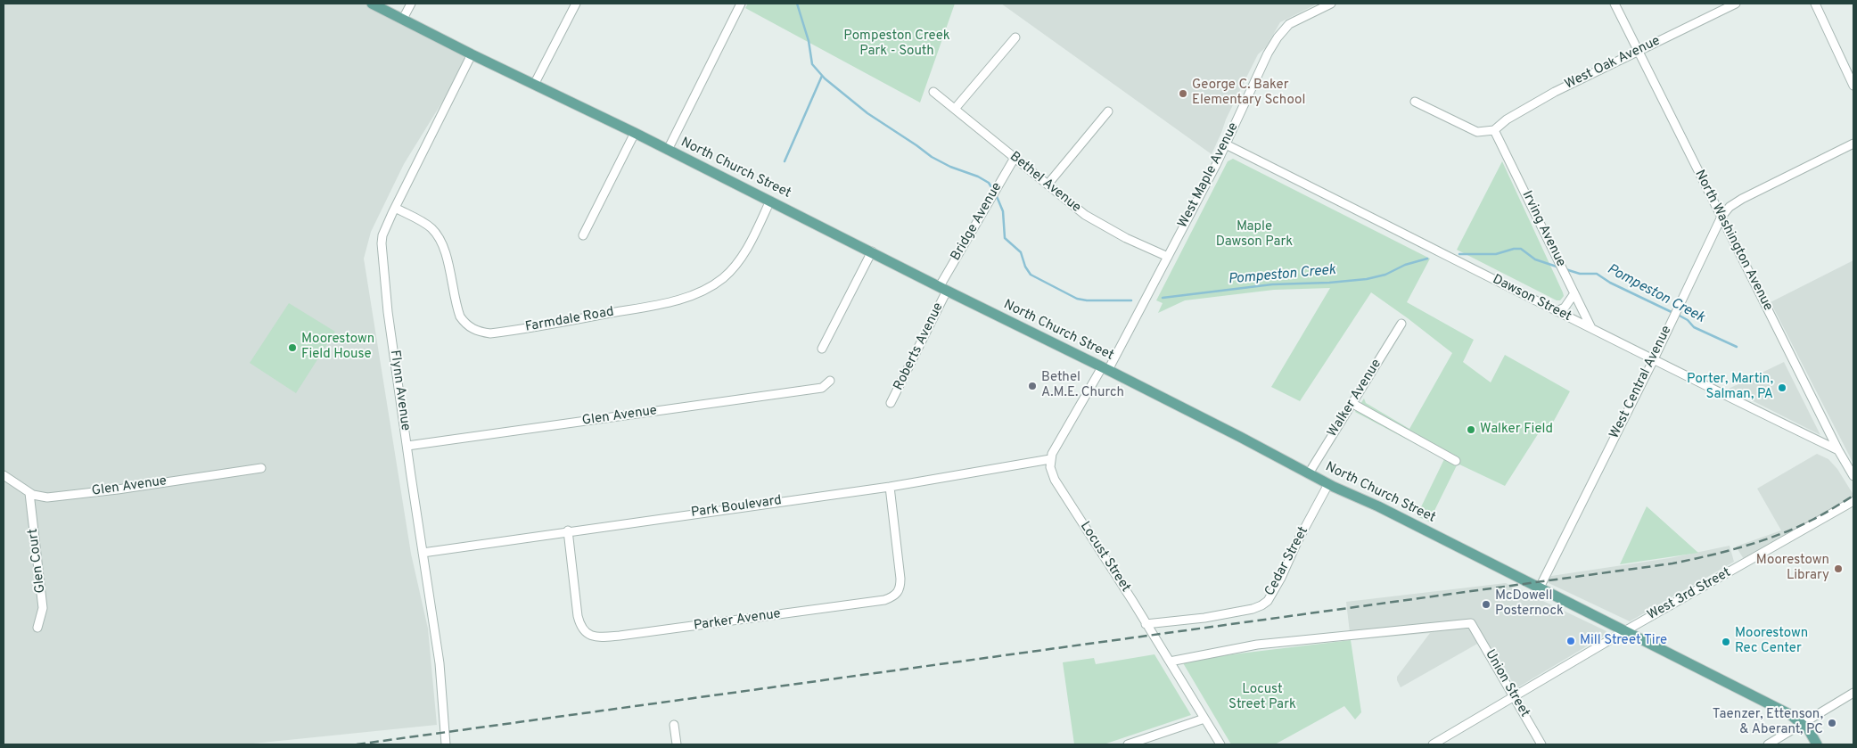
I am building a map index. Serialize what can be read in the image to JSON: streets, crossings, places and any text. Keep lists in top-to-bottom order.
{
  "streets": {
    "main road": ["North Church Street"],
    "street": [
      "West Oak Avenue",
      "West Maple Avenue",
      "Bethel Avenue",
      "Bridge Avenue",
      "Irving Avenue",
      "North Washington Avenue",
      "Dawson Street",
      "Farmdale Road",
      "Roberts Avenue",
      "West Central Avenue",
      "Flynn Avenue",
      "Walker Avenue",
      "Glen Avenue",
      "Park Boulevard",
      "Locust Street",
      "Glen Court",
      "Cedar Street",
      "West 3rd Street",
      "Parker Avenue",
      "Union Street"
    ]
  },
  "crossings": [
    ["West Oak Avenue", "Irving Avenue"],
    ["West Oak Avenue", "North Washington Avenue"],
    ["North Church Street", "West Maple Avenue"],
    ["North Church Street", "Bridge Avenue"],
    ["North Church Street", "Farmdale Road"],
    ["North Church Street", "Roberts Avenue"],
    ["North Church Street", "West Central Avenue"],
    ["North Church Street", "Flynn Avenue"],
    ["North Church Street", "Walker Avenue"],
    ["North Church Street", "Cedar Street"],
    ["North Church Street", "West 3rd Street"],
    ["West Maple Avenue", "Bethel Avenue"],
    ["West Maple Avenue", "Dawson Street"],
    ["Bethel Avenue", "Bridge Avenue"],
    ["Bridge Avenue", "Roberts Avenue"],
    ["Irving Avenue", "Dawson Street"],
    ["North Washington Avenue", "Dawson Street"],
    ["North Washington Avenue", "West Central Avenue"],
    ["Dawson Street", "West Central Avenue"],
    ["Farmdale Road", "Flynn Avenue"],
    ["Flynn Avenue", "Glen Avenue"],
    ["Flynn Avenue", "Park Boulevard"],
    ["Glen Avenue", "Glen Court"],
    ["Park Boulevard", "Locust Street"],
    ["Park Boulevard", "Parker Avenue"],
    ["Locust Street", "Cedar Street"],
    ["Locust Street", "Union Street"],
    ["West 3rd Street", "Union Street"]
  ],
  "water": ["Pompeston Creek"],
  "parks": ["Pompeston Creek Park - South", "Maple Dawson Park", "Locust Street Park"],
  "places": [
    "George C. Baker Elementary School",
    "Moorestown Field House",
    "Bethel A.M.E. Church",
    "Porter, Martin, Salman, PA",
    "Walker Field",
    "Moorestown Library",
    "McDowell Posternock",
    "Mill Street Tire",
    "Moorestown Rec Center",
    "Taenzer, Ettenson, & Aberant, PC"
  ]
}
